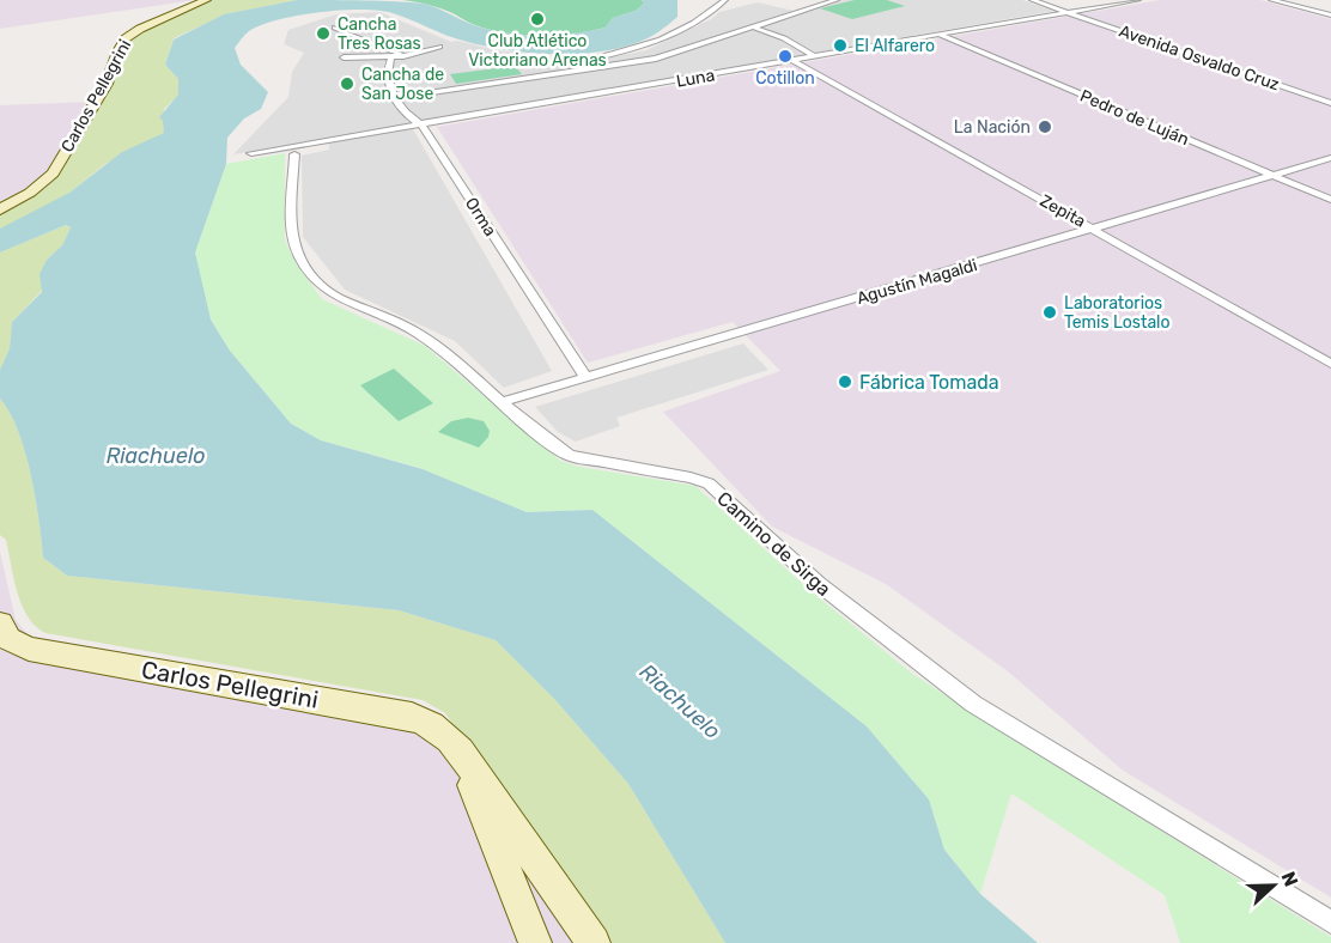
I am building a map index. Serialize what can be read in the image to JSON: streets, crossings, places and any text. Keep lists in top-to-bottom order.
{
  "streets": {
    "street": [
      "Avenida Osvaldo Cruz",
      "Luna",
      "Carlos Pellegrini",
      "Pedro de Luján",
      "Zepita",
      "Orma",
      "Agustín Magaldi",
      "Camino de Sirga"
    ]
  },
  "crossings": [
    ["Avenida Osvaldo Cruz", "Luna"],
    ["Luna", "Pedro de Luján"],
    ["Luna", "Zepita"],
    ["Luna", "Orma"],
    ["Pedro de Luján", "Agustín Magaldi"],
    ["Zepita", "Agustín Magaldi"],
    ["Orma", "Agustín Magaldi"],
    ["Agustín Magaldi", "Camino de Sirga"]
  ],
  "water": ["Riachuelo"],
  "places": [
    "Club Atlético Victoriano Arenas",
    "Cancha Tres Rosas",
    "El Alfarero",
    "Cotillon",
    "Cancha de San Jose",
    "La Nación",
    "Laboratorios Temis Lostalo",
    "Fábrica Tomada"
  ],
  "north": "right"
}
